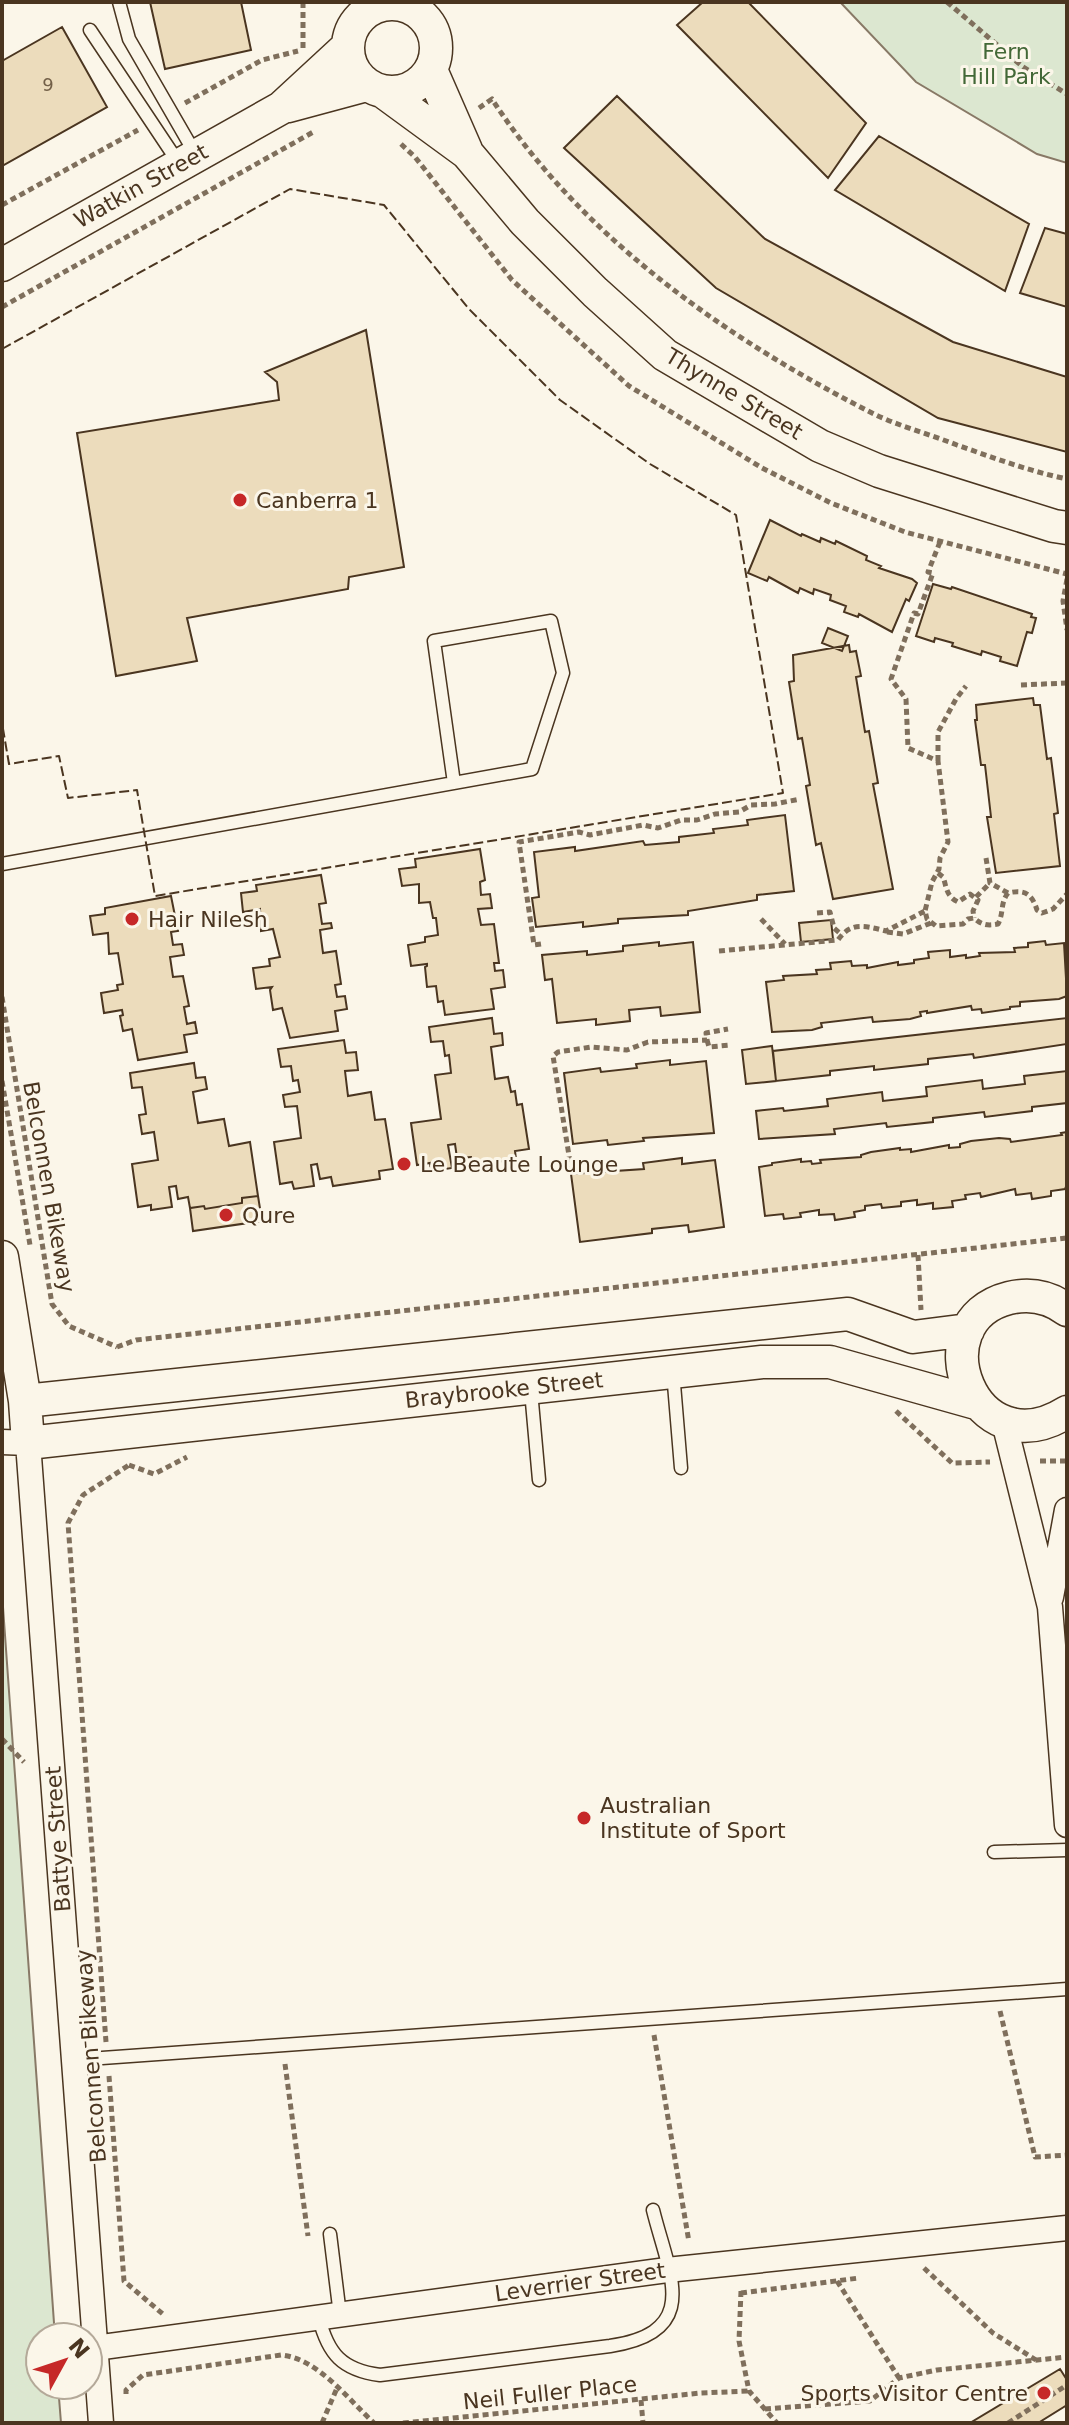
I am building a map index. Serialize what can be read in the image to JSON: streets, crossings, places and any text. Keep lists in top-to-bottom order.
{
  "streets": {
    "street": [
      "Watkin Street",
      "Thynne Street",
      "Braybrooke Street",
      "Battye Street",
      "Leverrier Street"
    ],
    "path": ["Belconnen Bikeway", "Neil Fuller Place"]
  },
  "crossings": [
    ["Watkin Street", "Thynne Street"],
    ["Braybrooke Street", "Battye Street"]
  ],
  "parks": ["Fern Hill Park"],
  "places": [
    "Canberra 1",
    "Hair Nilesh",
    "Le Beaute Lounge",
    "Qure",
    "Australian Institute of Sport",
    "Sports Visitor Centre"
  ],
  "house_numbers": ["9"],
  "north": "top right"
}
